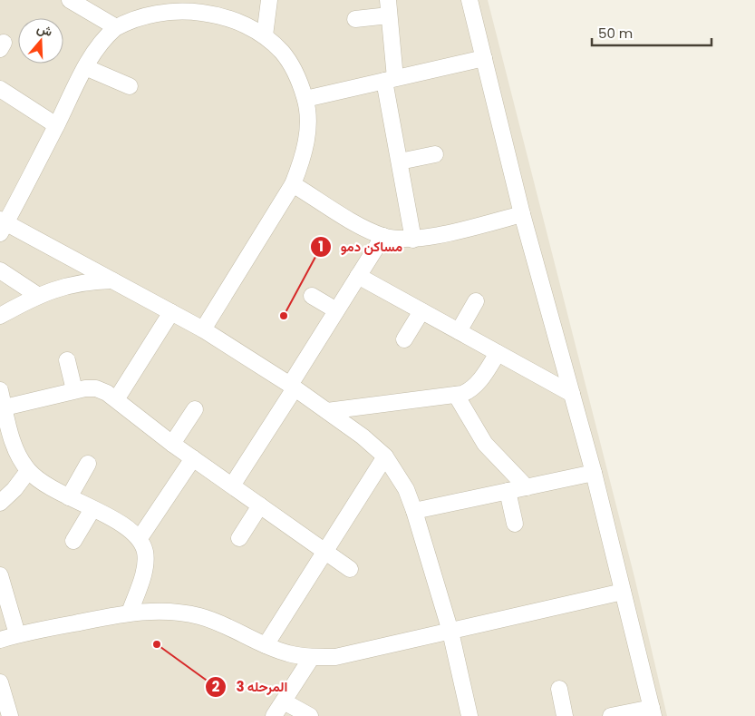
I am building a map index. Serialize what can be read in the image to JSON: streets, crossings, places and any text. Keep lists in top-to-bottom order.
{
  "places": ["مساكن دمو", "المرحله 3"],
  "scale_bar": "50 m",
  "north": "top"
}
